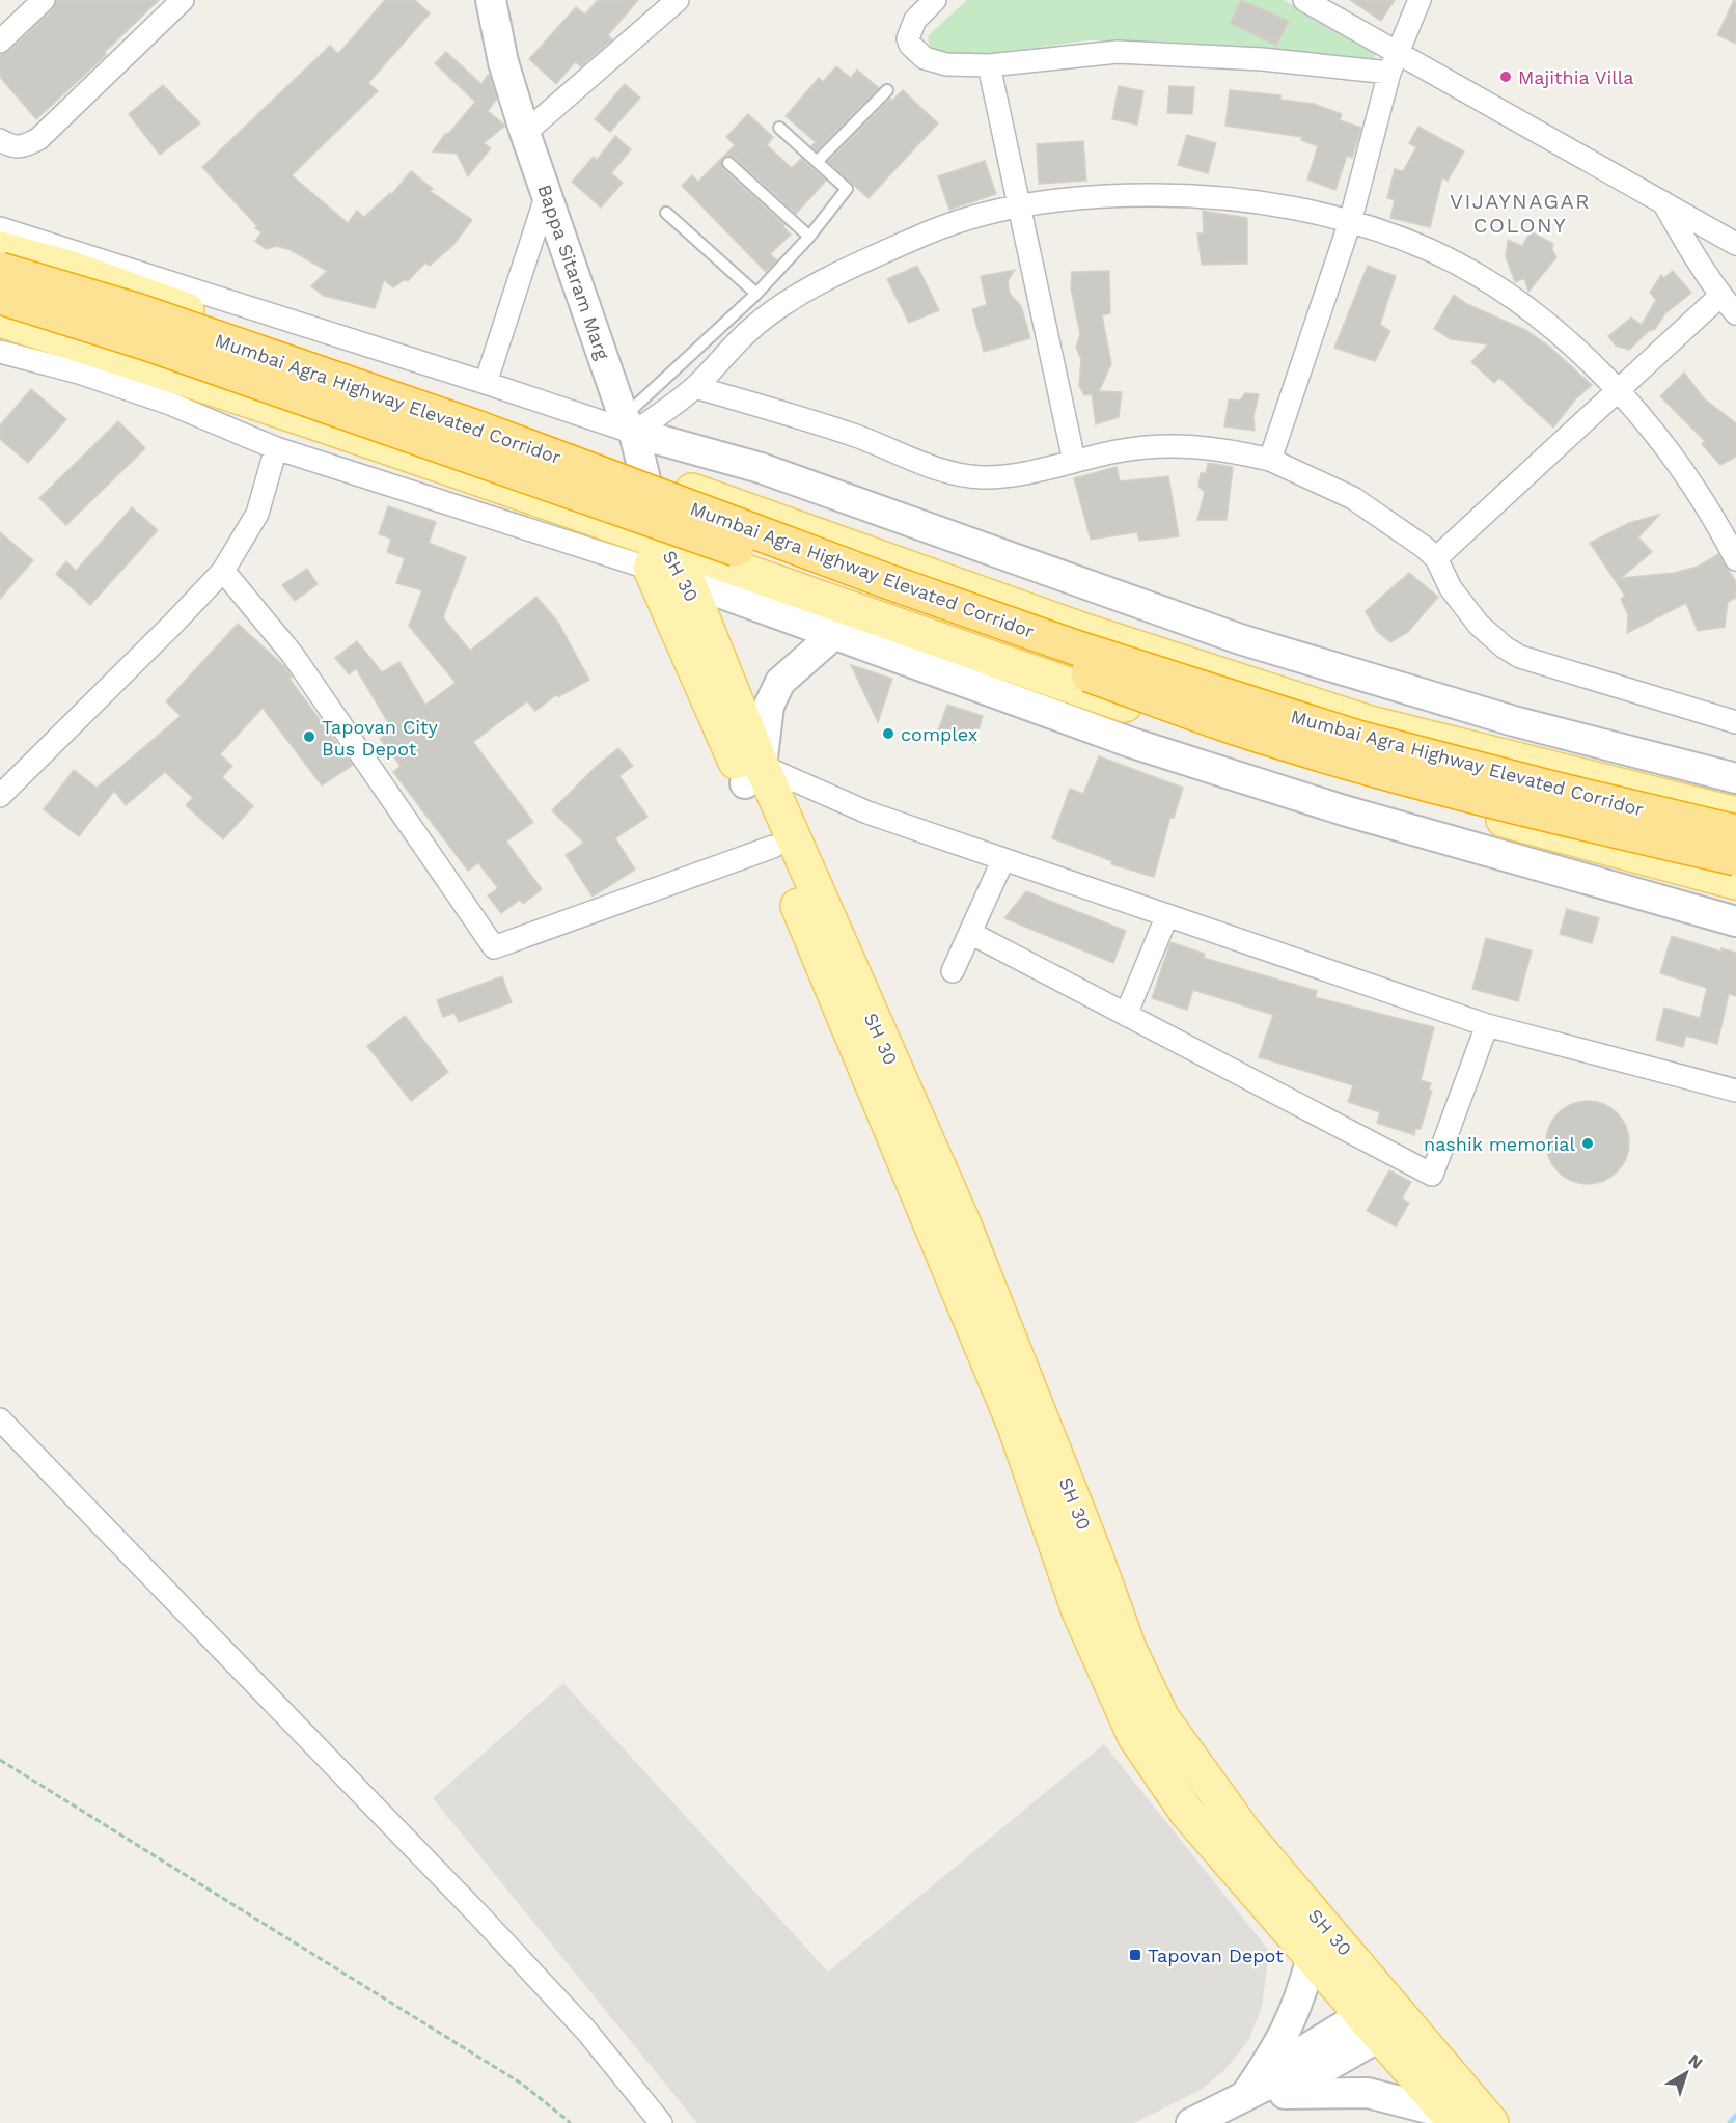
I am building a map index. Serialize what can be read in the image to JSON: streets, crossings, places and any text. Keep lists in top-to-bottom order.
{
  "streets": {
    "highway": ["Mumbai Agra Highway Elevated Corridor"],
    "main road": ["SH 30"],
    "street": ["Bappa Sitaram Marg"]
  },
  "crossings": [
    ["Bappa Sitaram Marg", "SH 30"]
  ],
  "districts": ["VIJAYNAGAR COLONY"],
  "places": {
    "other": [
      "Majithia Villa",
      "complex",
      "Tapovan City Bus Depot",
      "nashik memorial"
    ],
    "transit": ["Tapovan Depot"]
  },
  "north": "top right"
}
